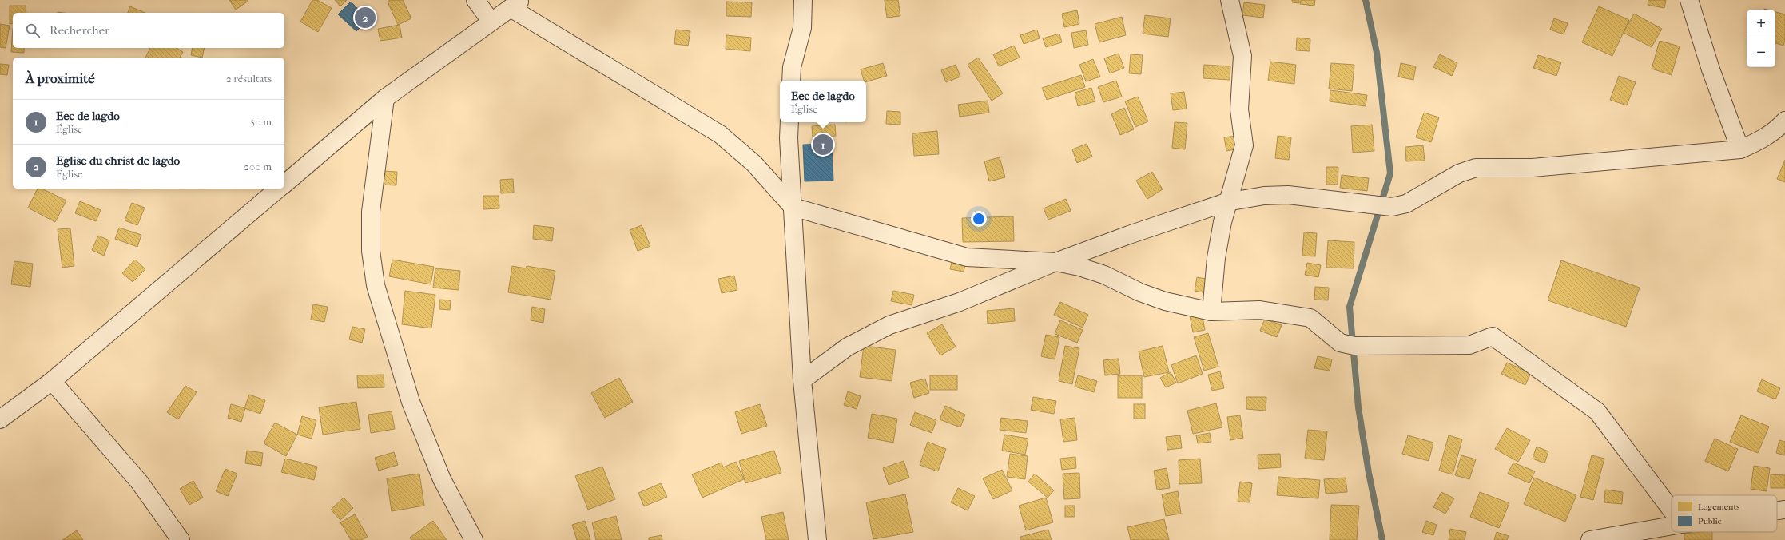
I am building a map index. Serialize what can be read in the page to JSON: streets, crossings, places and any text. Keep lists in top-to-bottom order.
{
  "legend": ["Logements", "Public"],
  "page": {
    "pins": ["2", "1"],
    "map_buttons": ["+", "−"],
    "search": "Rechercher",
    "heading": ["À proximité", "2 résultats"],
    "popup": ["Eec de lagdo", "Église"],
    "list": [
      {
        "mark": "1",
        "name": "Eec de lagdo",
        "note": "Église",
        "value": "50 m"
      },
      {
        "mark": "2",
        "name": "Eglise du christ de lagdo",
        "note": "Église",
        "value": "200 m"
      }
    ]
  }
}
